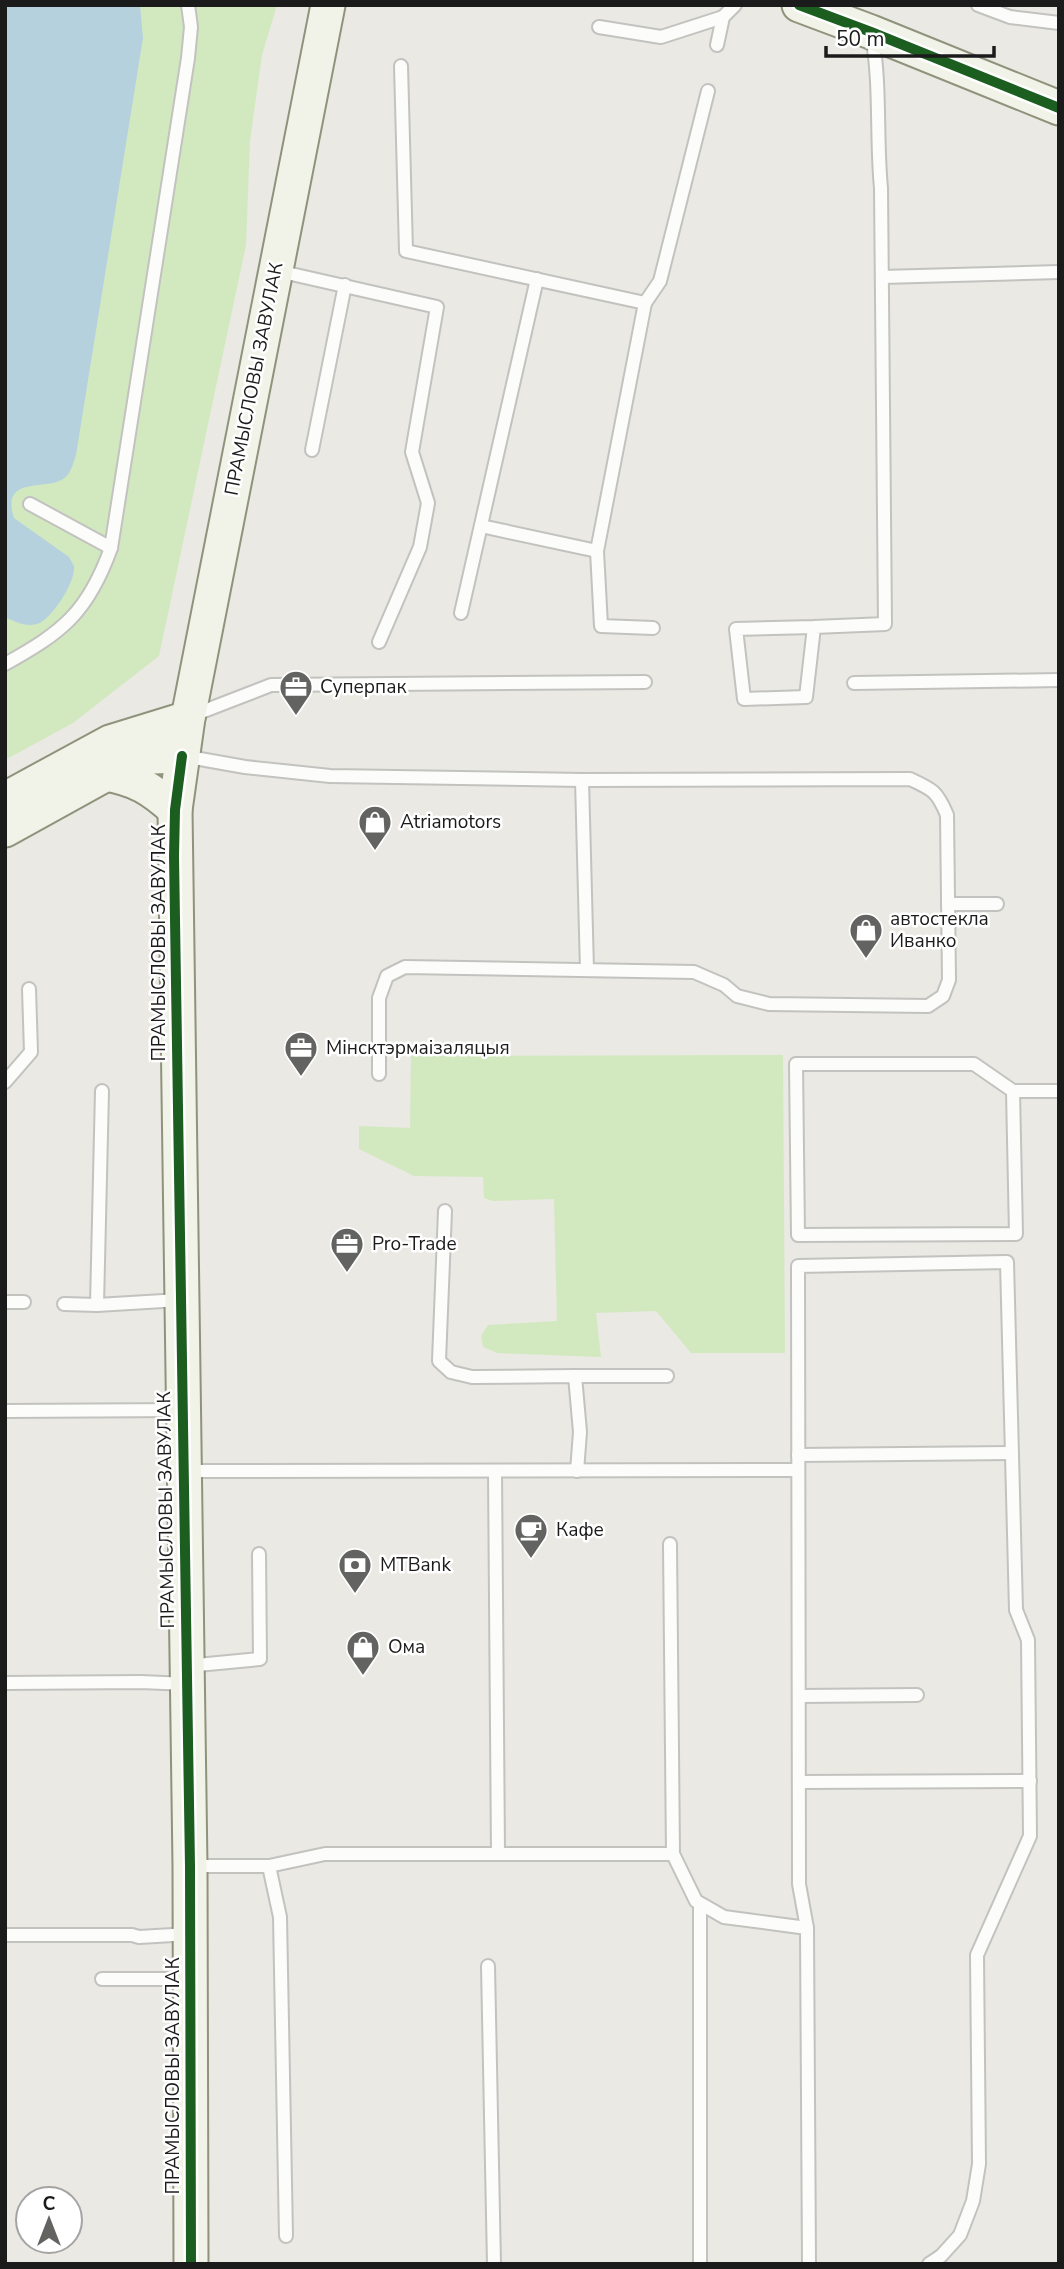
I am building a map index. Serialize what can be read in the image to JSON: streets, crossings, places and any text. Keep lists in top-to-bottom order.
{
  "streets": {
    "street": ["ПРАМЫСЛОВЫ ЗАВУЛАК"]
  },
  "places": {
    "office": ["Суперпак", "Мінсктэрмаізаляцыя", "Pro-Trade"],
    "shop": ["Atriamotors", "автостекла Иванко", "Ома"],
    "cafe": ["Кафе"],
    "bank": ["MTBank"]
  },
  "scale_bar": "50 m",
  "north": "top"
}
